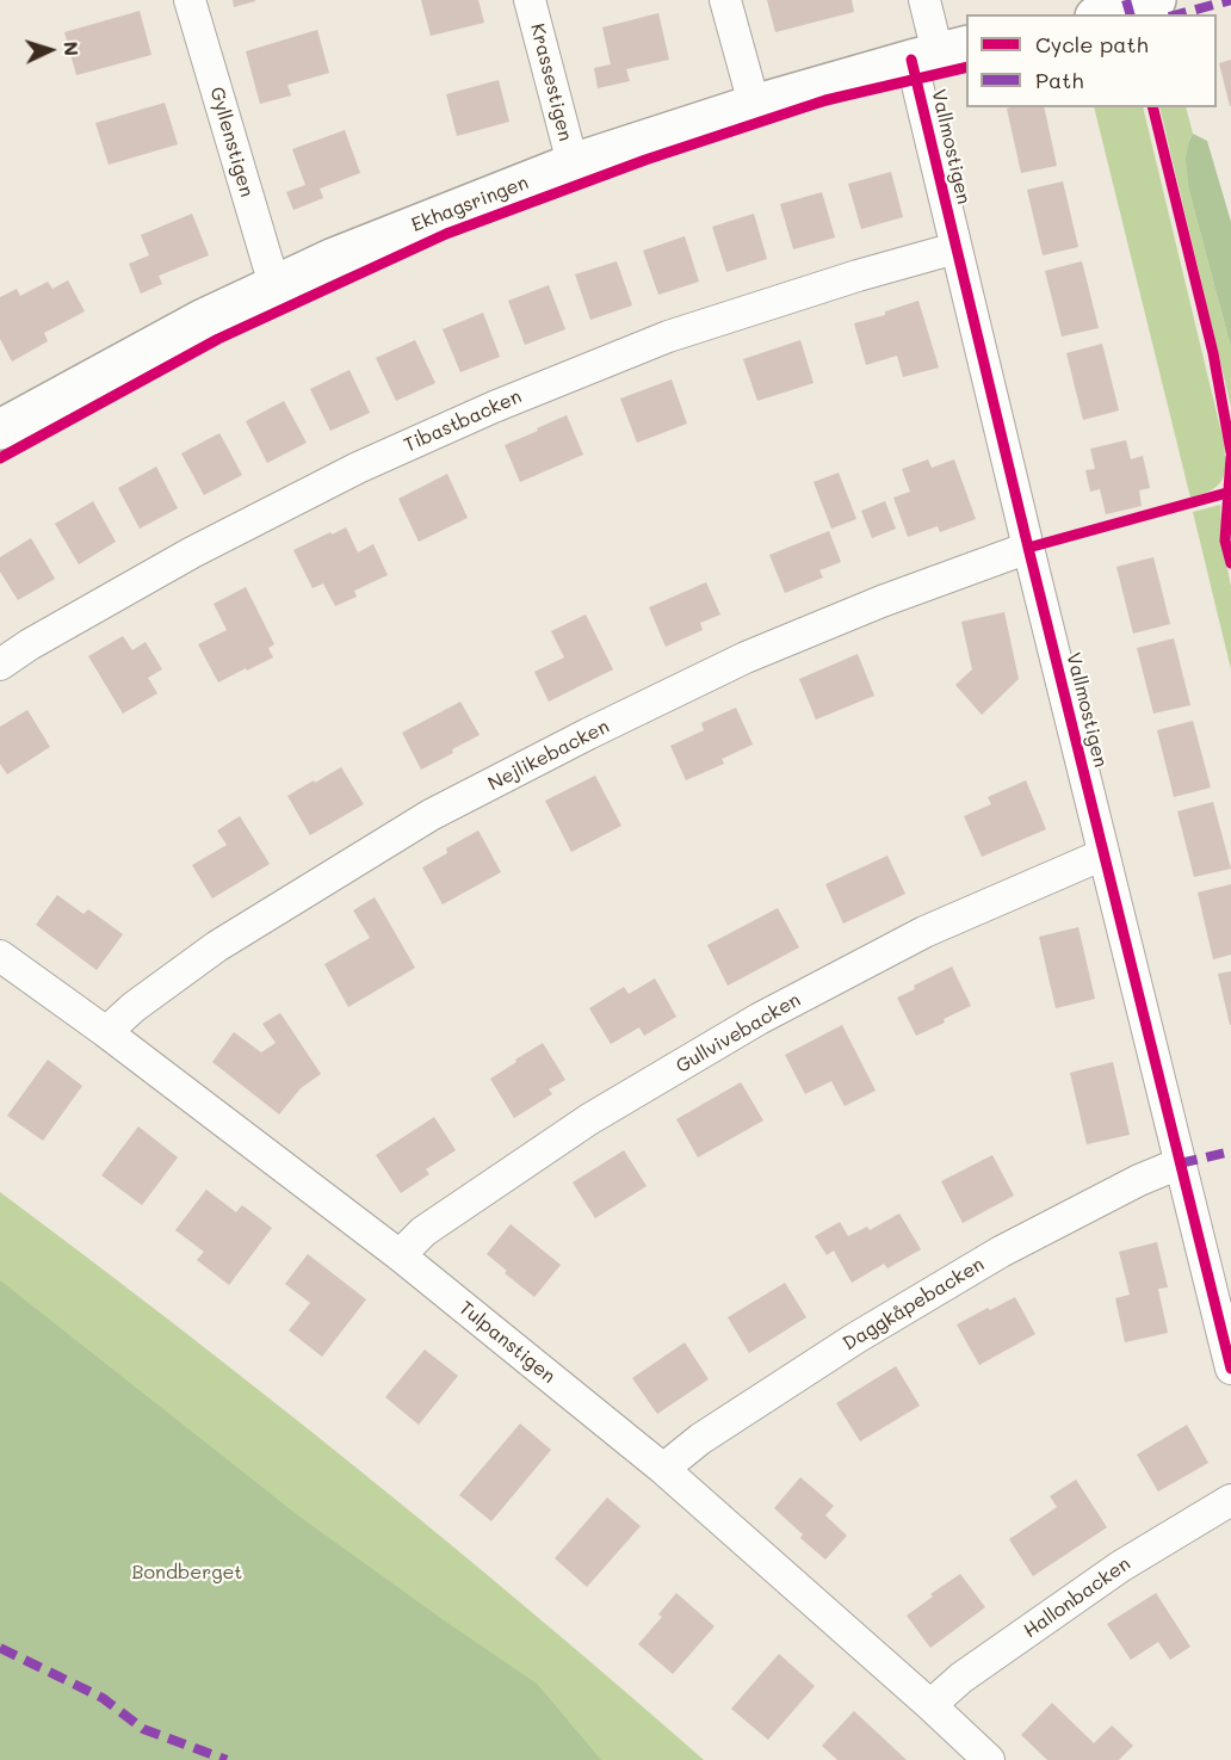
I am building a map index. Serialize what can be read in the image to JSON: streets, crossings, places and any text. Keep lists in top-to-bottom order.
{
  "streets": {
    "street": [
      "Krassestigen",
      "Gyllenstigen",
      "Vallmostigen",
      "Ekhagsringen",
      "Tibastbacken",
      "Nejlikebacken",
      "Gullvivebacken",
      "Daggkåpebacken",
      "Tulpanstigen",
      "Hallonbacken"
    ]
  },
  "crossings": [
    ["Krassestigen", "Ekhagsringen"],
    ["Gyllenstigen", "Ekhagsringen"],
    ["Vallmostigen", "Ekhagsringen"],
    ["Vallmostigen", "Tibastbacken"],
    ["Vallmostigen", "Nejlikebacken"],
    ["Vallmostigen", "Gullvivebacken"],
    ["Vallmostigen", "Daggkåpebacken"],
    ["Nejlikebacken", "Tulpanstigen"],
    ["Gullvivebacken", "Tulpanstigen"],
    ["Daggkåpebacken", "Tulpanstigen"],
    ["Tulpanstigen", "Hallonbacken"]
  ],
  "parks": ["Bondberget"],
  "legend": ["Cycle path", "Path"],
  "north": "right"
}
